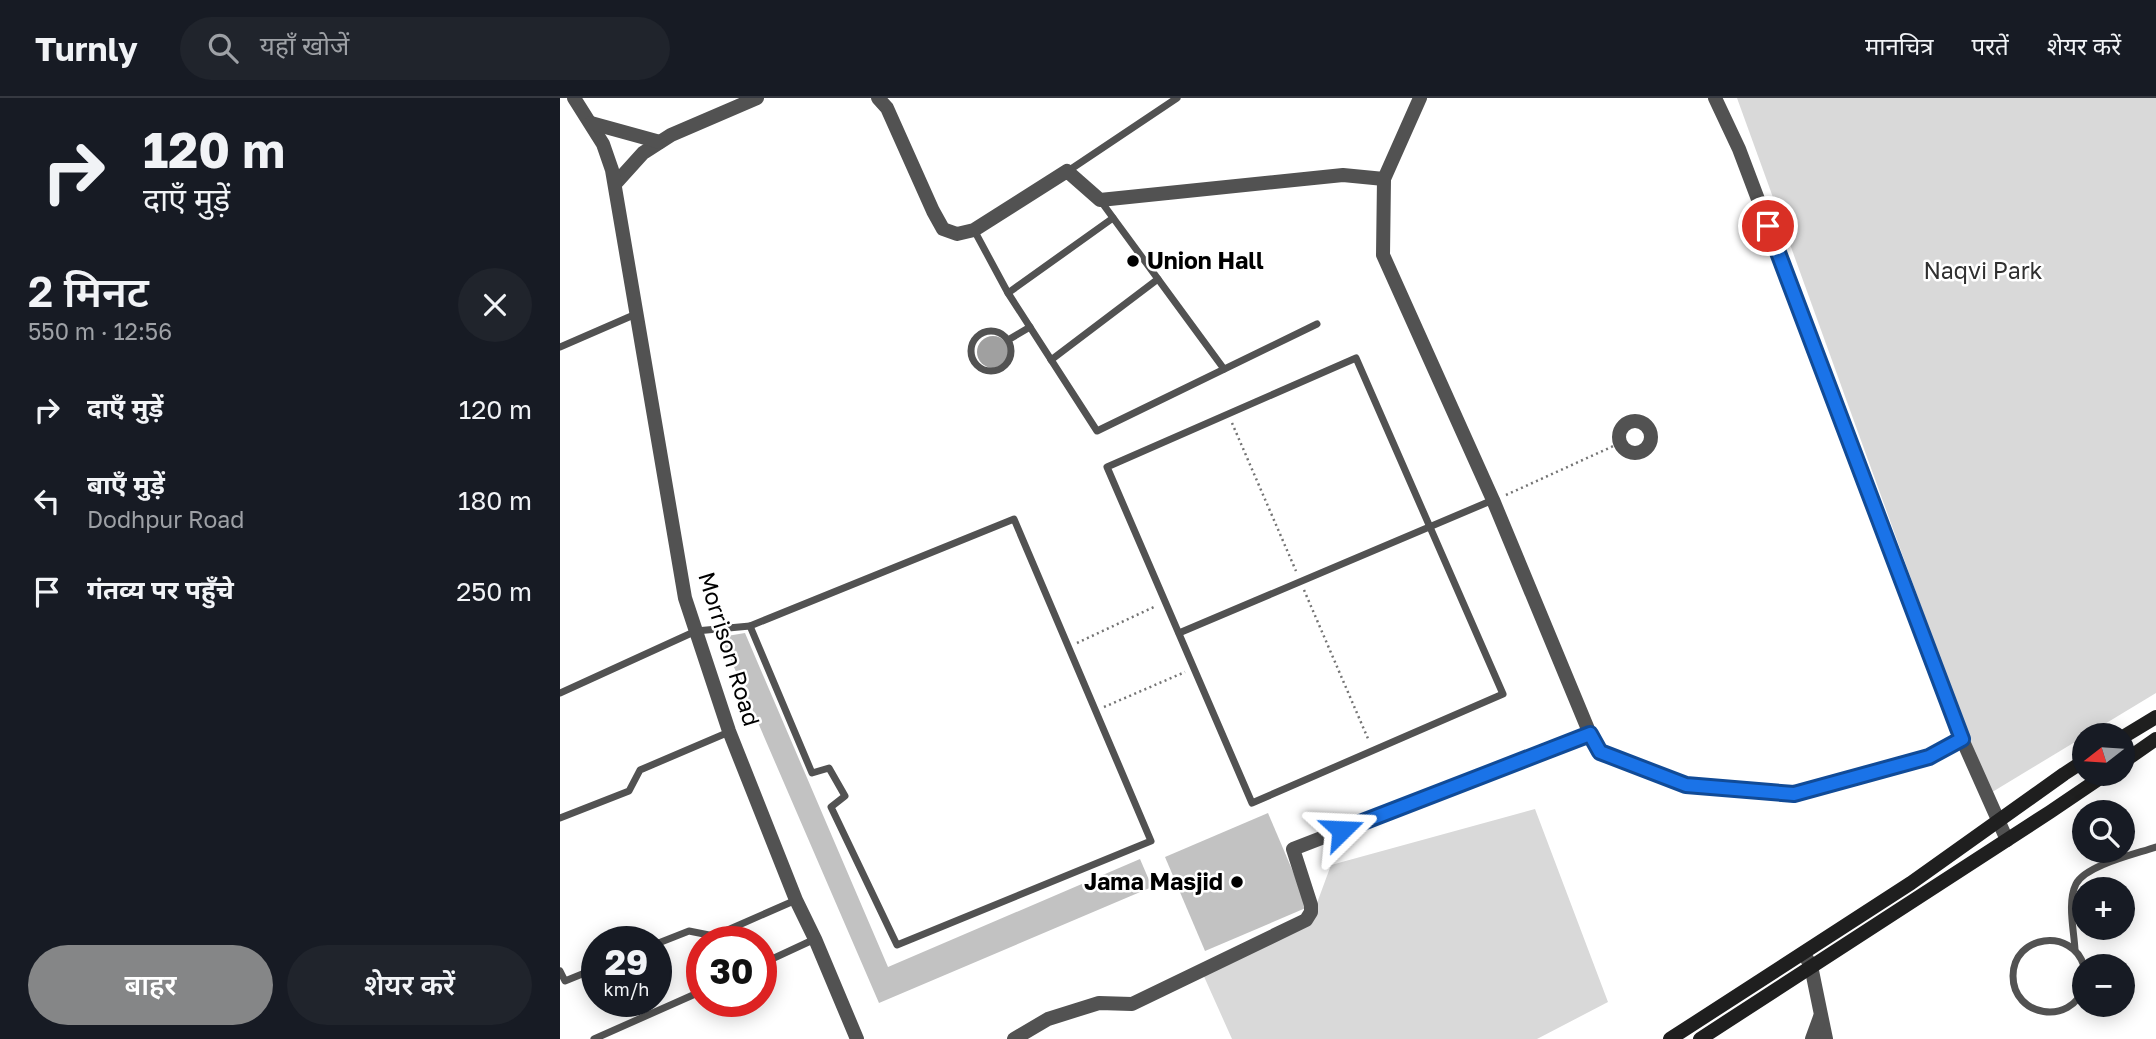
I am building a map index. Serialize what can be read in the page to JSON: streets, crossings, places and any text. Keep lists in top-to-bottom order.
{
  "streets": {
    "street": ["Morrison Road"]
  },
  "parks": ["Naqvi Park"],
  "places": ["Union Hall", "Jama Masjid"],
  "north": "left",
  "page": {
    "header": "Turnly",
    "search": "यहाँ खोजें",
    "nav": ["मानचित्र", "परतें", "शेयर करें"],
    "turn": ["120 m", "दाएँ मुड़ें"],
    "heading": ["2 मिनट", "550 m · 12:56"],
    "list": [
      {
        "name": "दाएँ मुड़ें",
        "value": "120 m"
      },
      {
        "name": "बाएँ मुड़ें",
        "note": "Dodhpur Road",
        "value": "180 m"
      },
      {
        "name": "गंतव्य पर पहुँचे",
        "value": "250 m"
      }
    ],
    "map_buttons": ["+", "−"],
    "speed": "29 km/h",
    "limit": "30",
    "buttons": ["बाहर", "शेयर करें"]
  }
}
